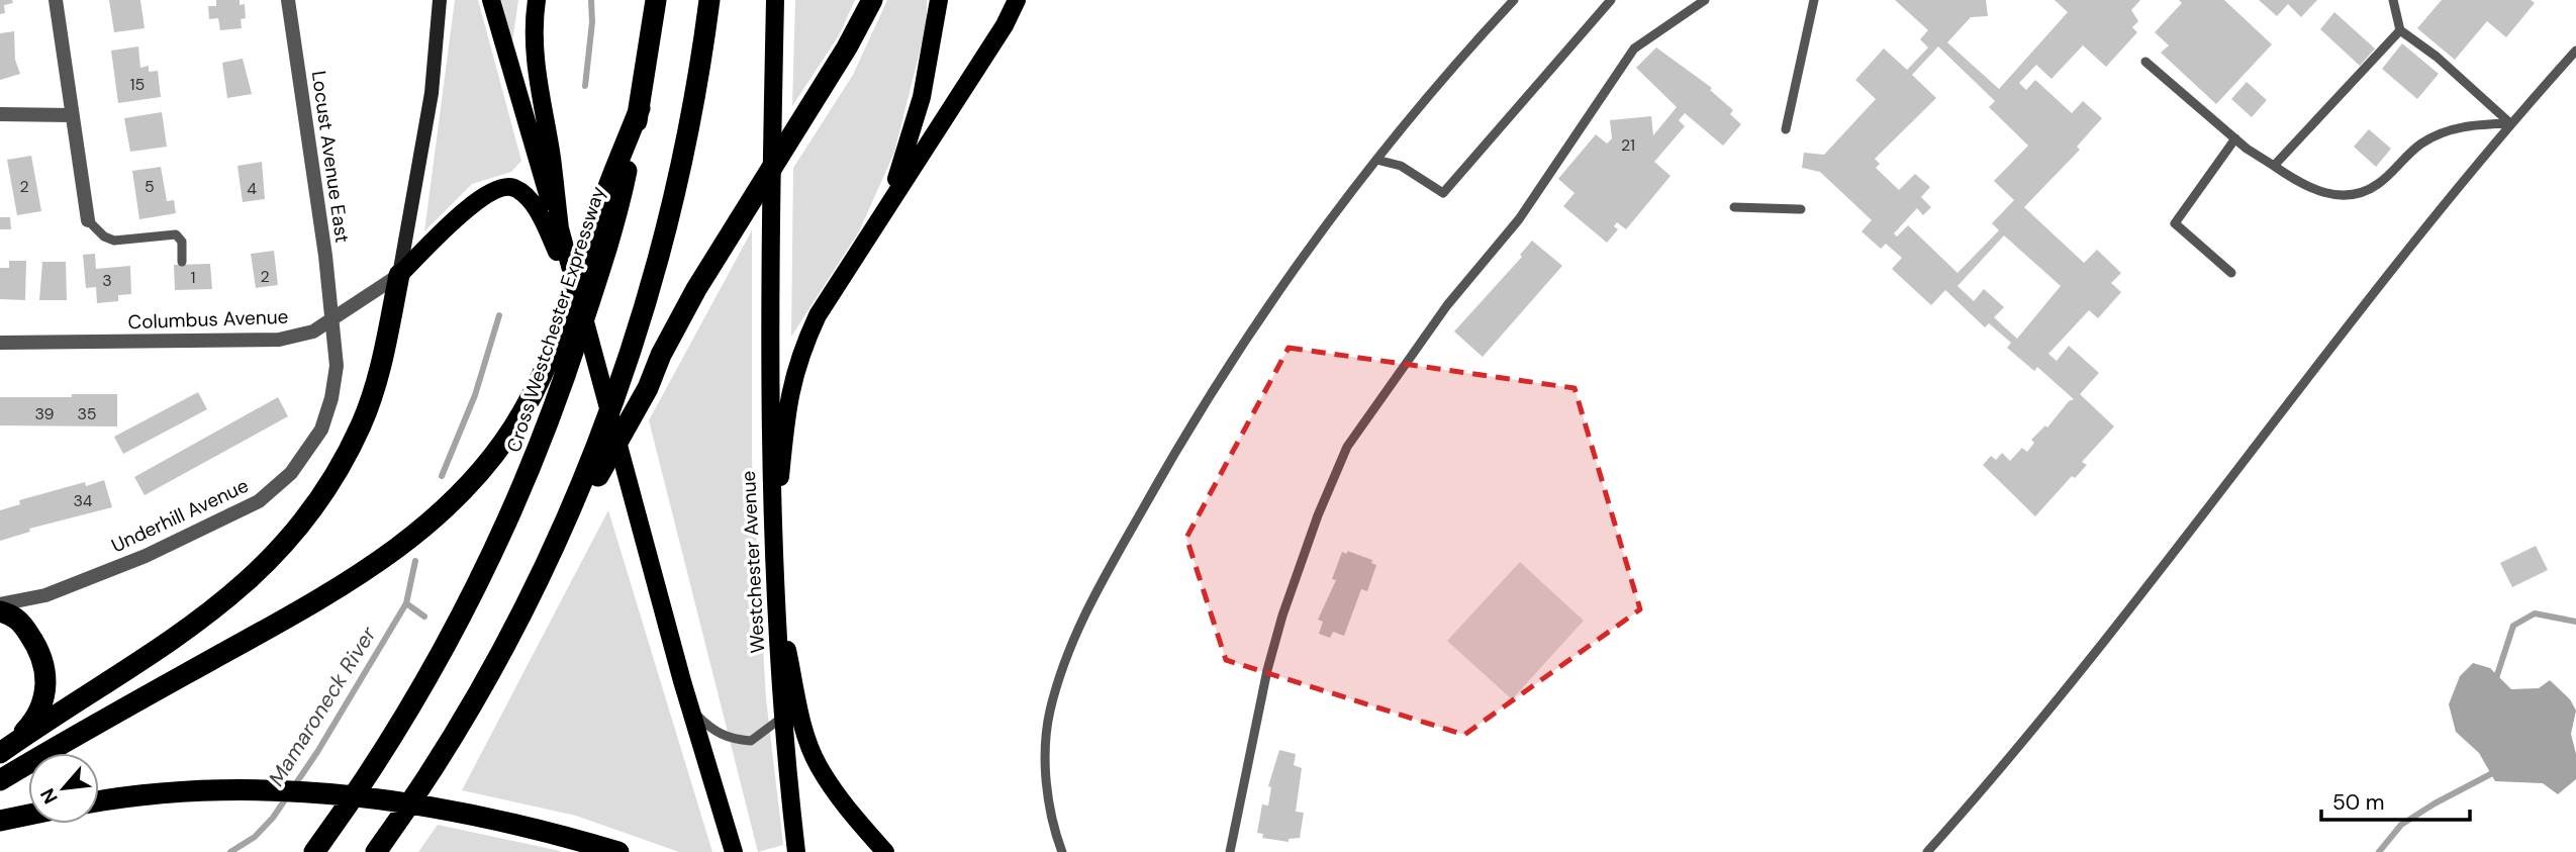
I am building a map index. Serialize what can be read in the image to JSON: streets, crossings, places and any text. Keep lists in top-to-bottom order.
{
  "streets": {
    "highway": ["Cross Westchester Expressway"],
    "main road": ["Westchester Avenue"],
    "street": ["Locust Avenue East", "Columbus Avenue", "Underhill Avenue"]
  },
  "crossings": [
    ["Locust Avenue East", "Columbus Avenue"],
    ["Locust Avenue East", "Underhill Avenue"],
    ["Columbus Avenue", "Underhill Avenue"]
  ],
  "water": ["Mamaroneck River"],
  "house_numbers": [
    "15",
    "21",
    "2",
    "5",
    "4",
    "2",
    "1",
    "3",
    "39",
    "35",
    "34"
  ],
  "scale_bar": "50 m",
  "north": "bottom left"
}
